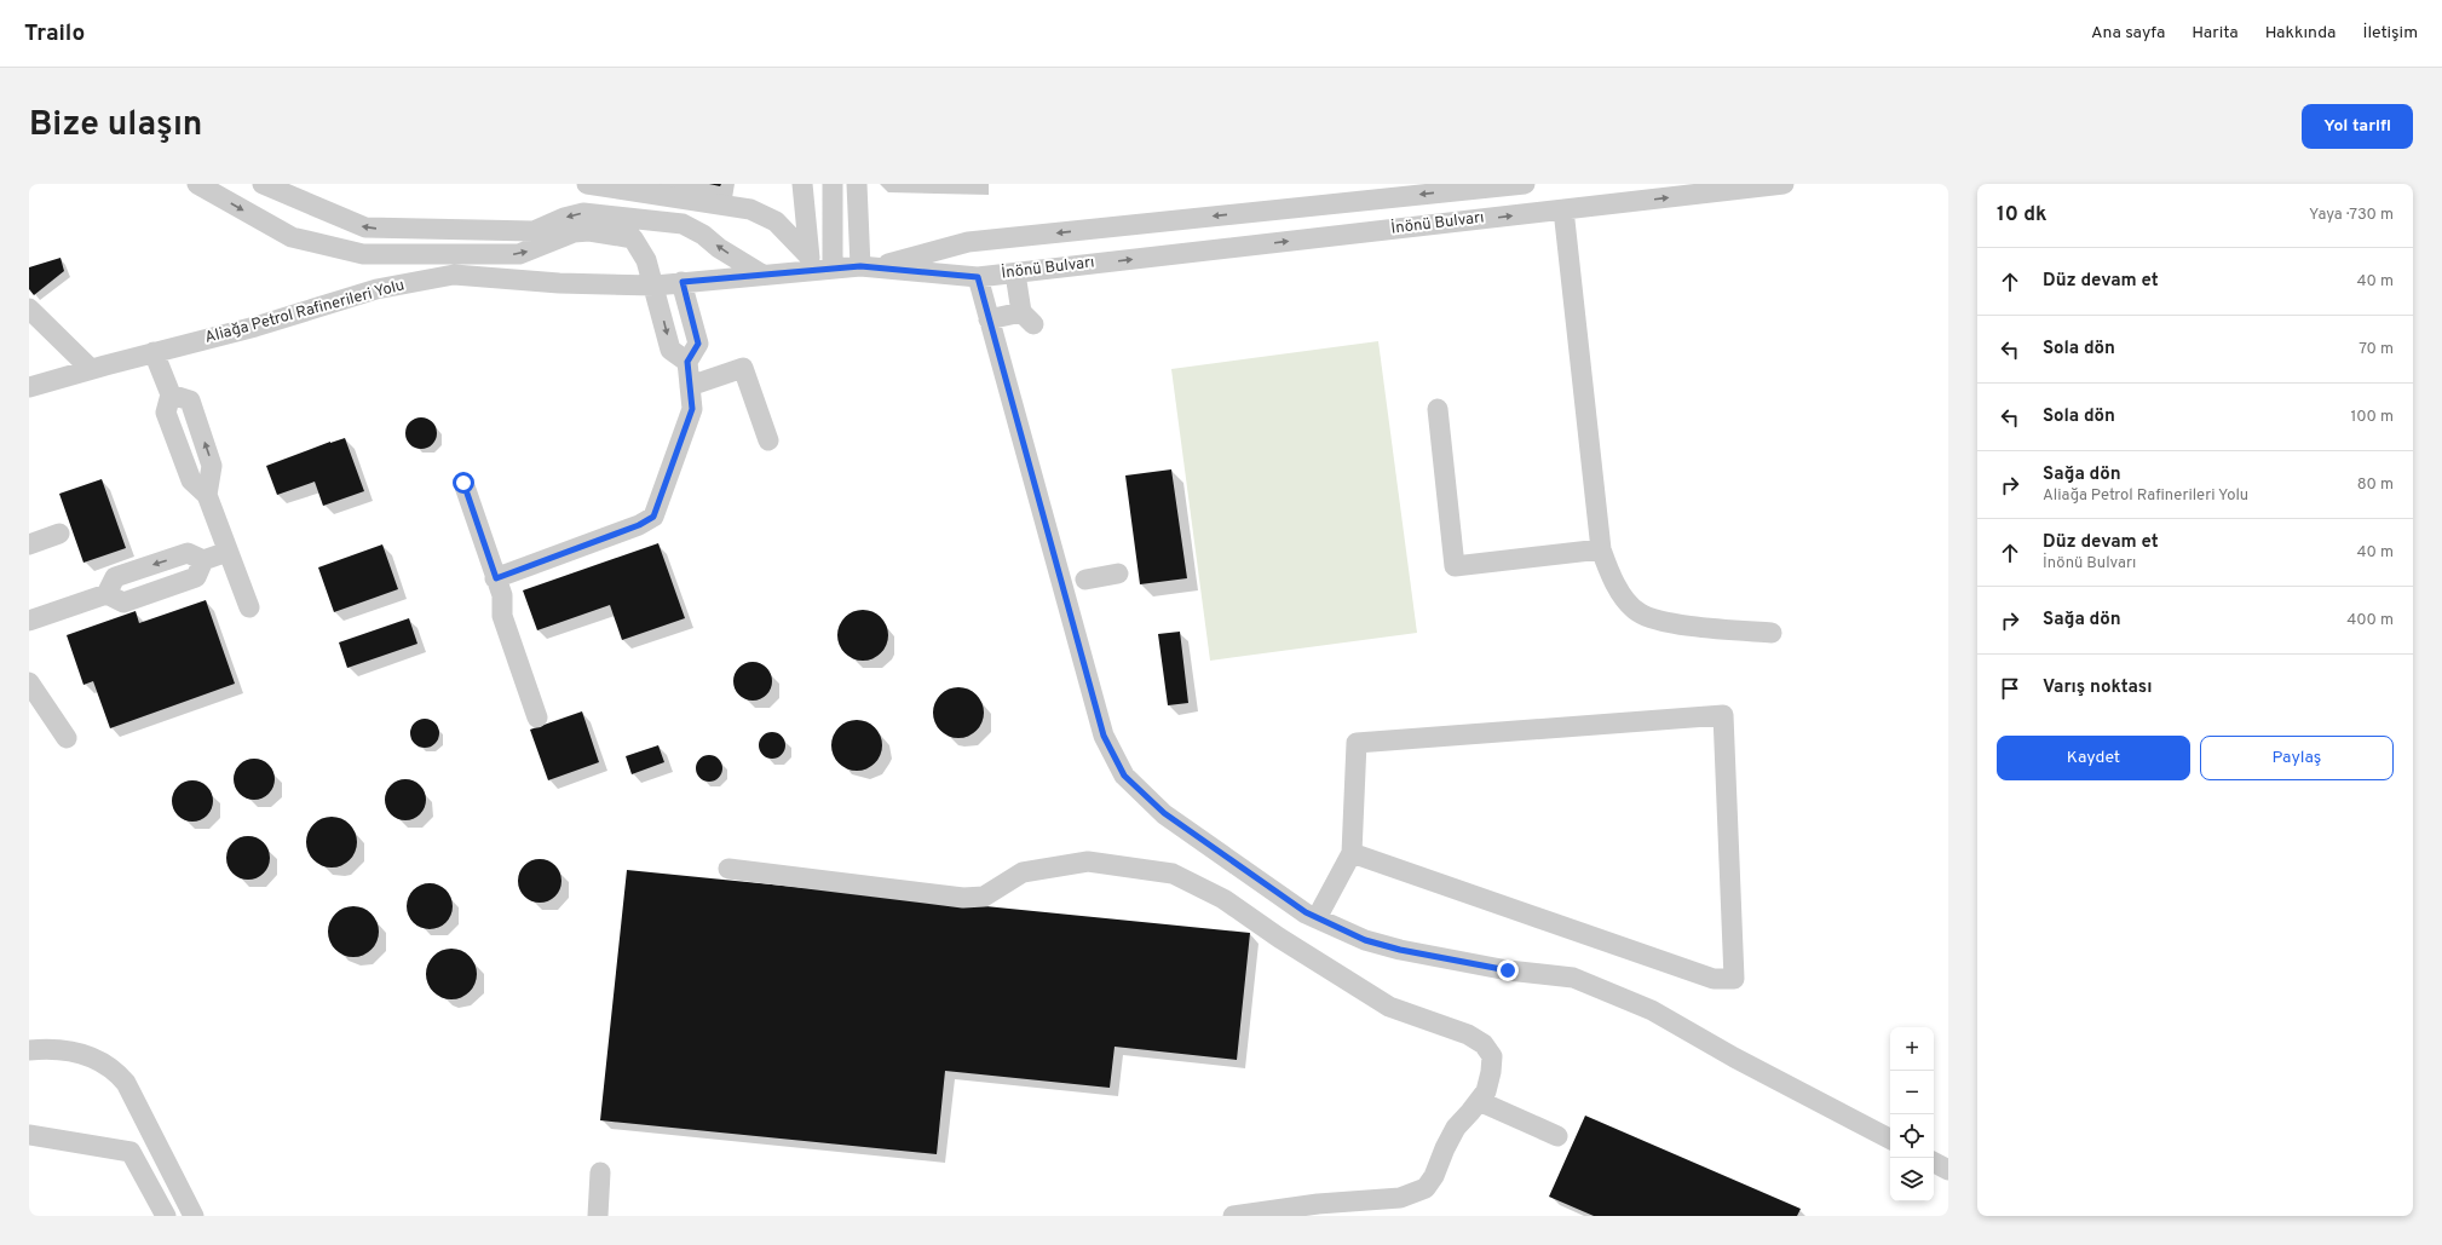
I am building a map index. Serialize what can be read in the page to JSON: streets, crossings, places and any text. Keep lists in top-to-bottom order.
{
  "streets": {
    "street": ["İnönü Bulvarı", "Aliağa Petrol Rafinerileri Yolu"]
  },
  "crossings": [
    ["İnönü Bulvarı", "Aliağa Petrol Rafinerileri Yolu"]
  ],
  "page": {
    "header": "Trailo",
    "nav": [
      "Ana sayfa",
      "Harita",
      "Hakkında",
      "İletişim"
    ],
    "title": "Bize ulaşın",
    "buttons": [
      "Yol tarifi",
      ["Kaydet", "Paylaş"]
    ],
    "heading": ["10 dk", "Yaya · 730 m"],
    "list": [
      ["Düz devam et", "40 m"],
      ["Sola dön", "70 m"],
      ["Sola dön", "100 m"],
      ["Sağa dön", "Aliağa Petrol Rafinerileri Yolu", "80 m"],
      ["Düz devam et", "İnönü Bulvarı", "40 m"],
      ["Sağa dön", "400 m"],
      "Varış noktası"
    ],
    "map_buttons": ["+", "−"]
  }
}
